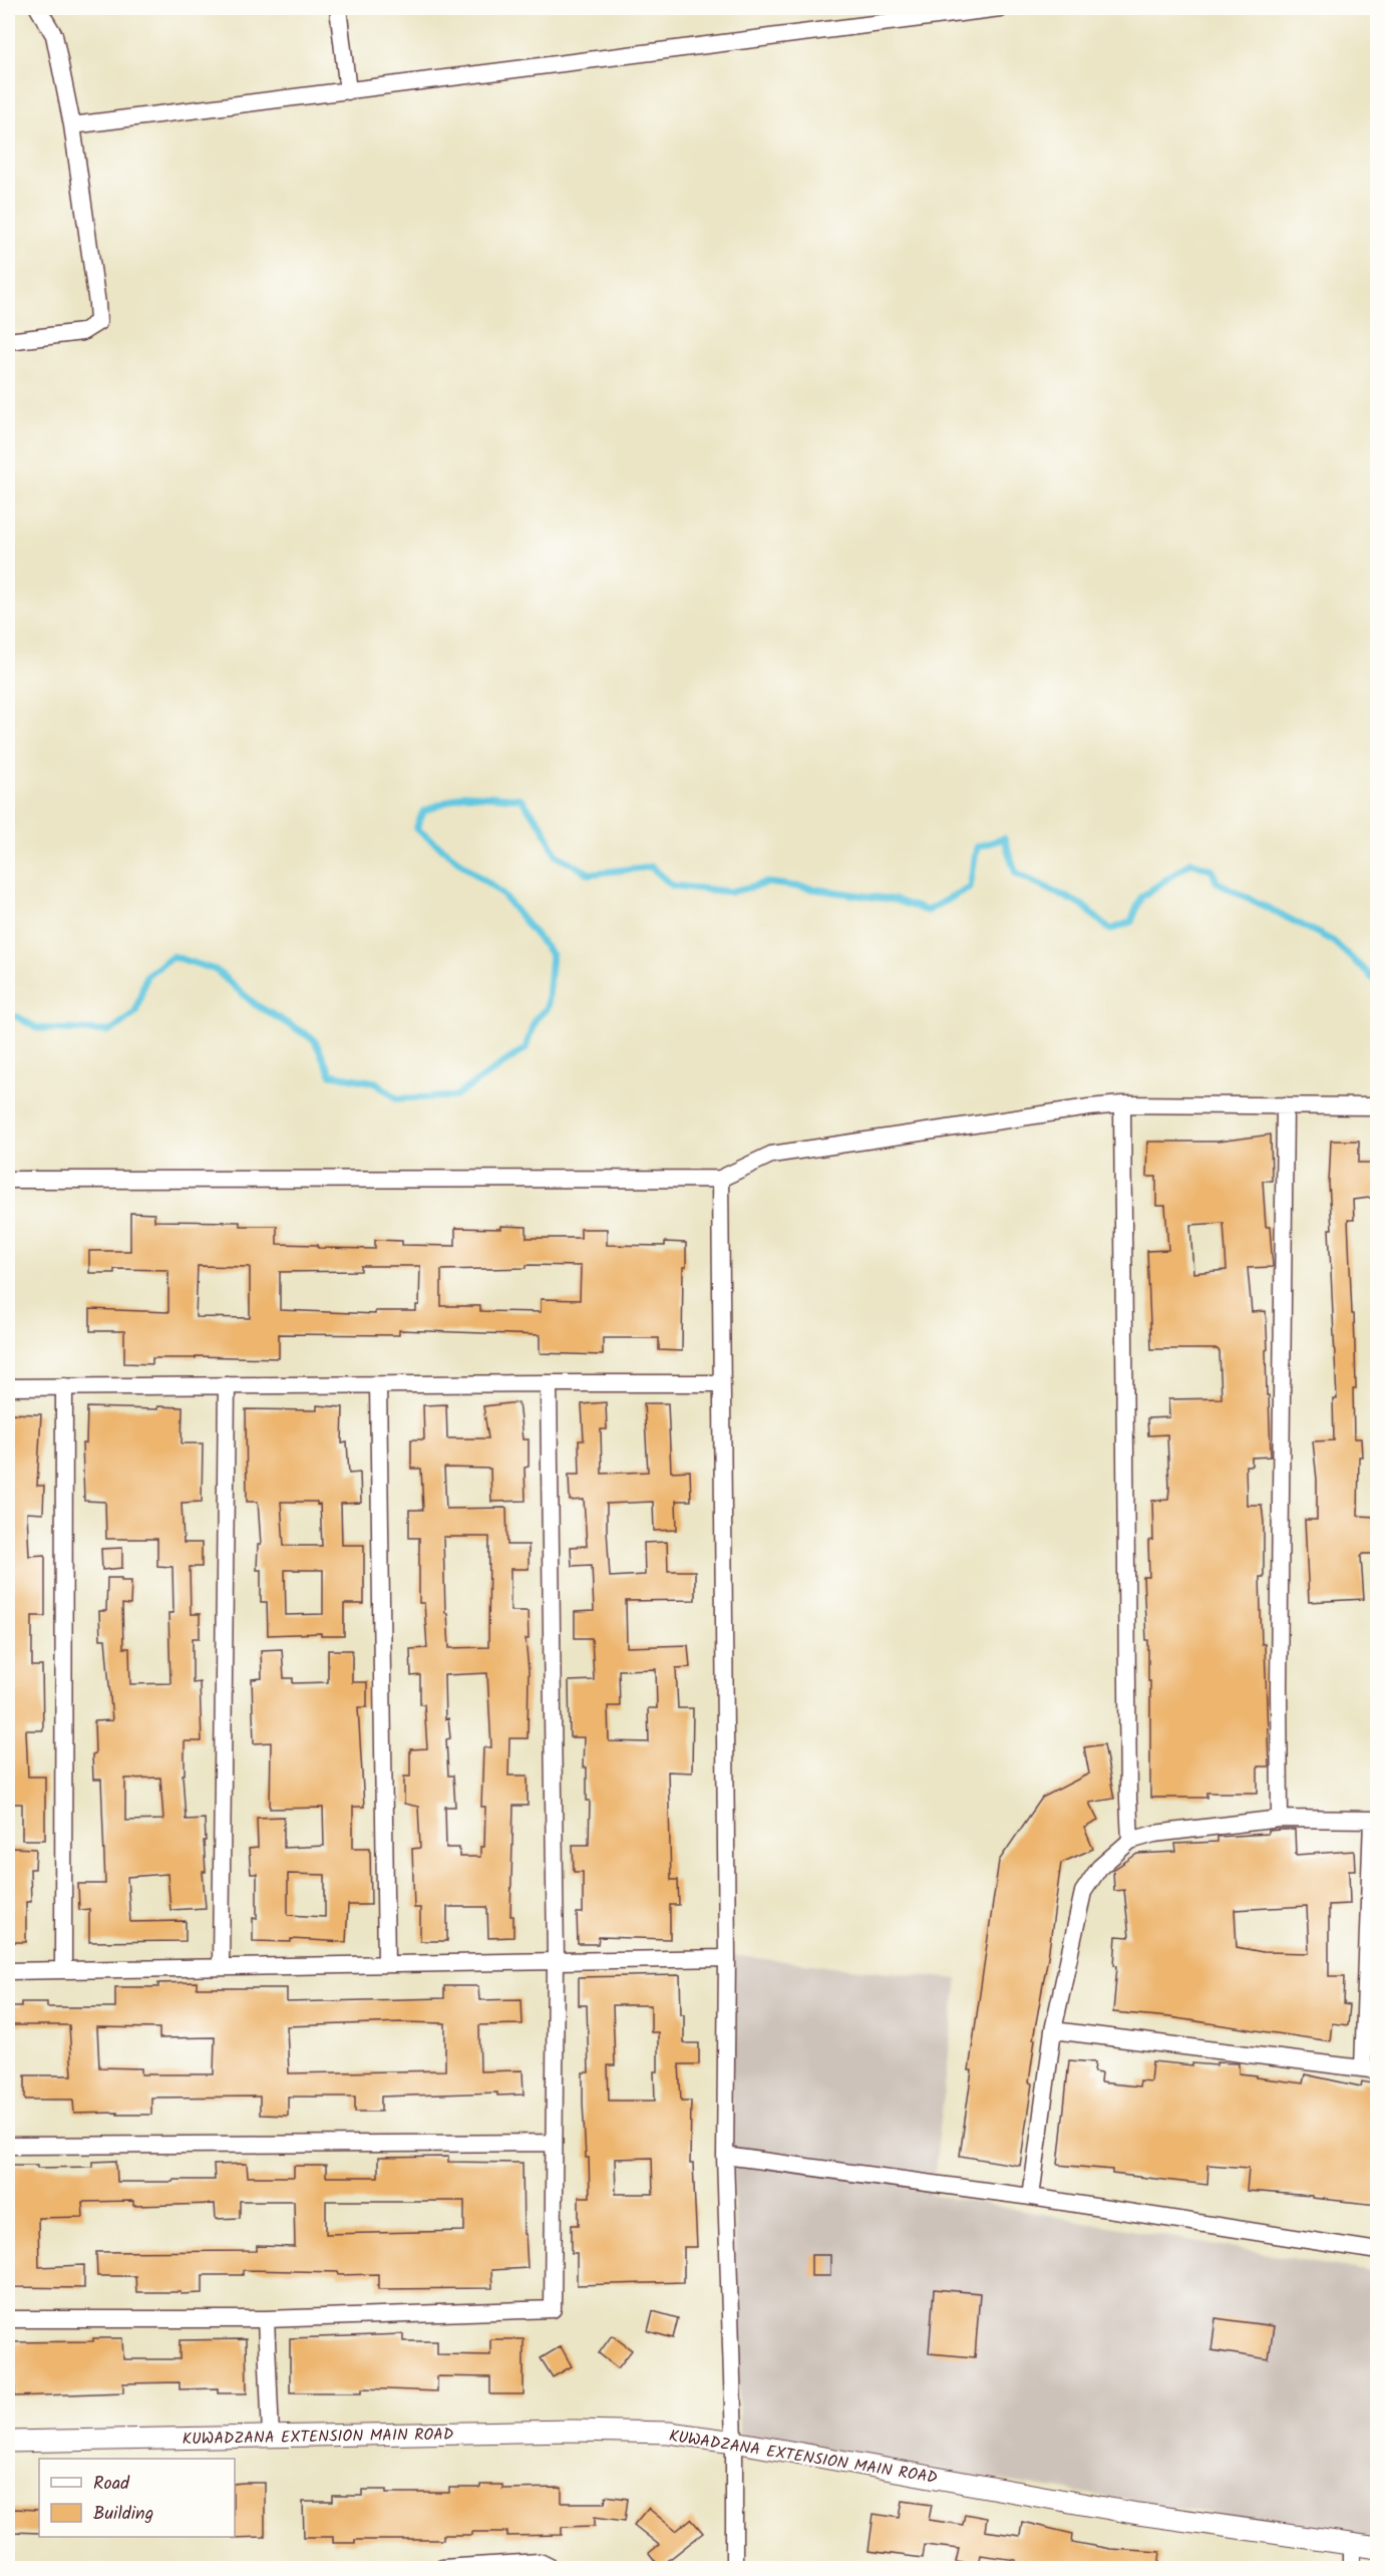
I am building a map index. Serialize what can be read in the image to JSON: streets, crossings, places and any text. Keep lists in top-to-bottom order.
{
  "streets": {
    "street": ["KUWADZANA EXTENSION MAIN ROAD"]
  },
  "legend": ["Road", "Building"]
}
